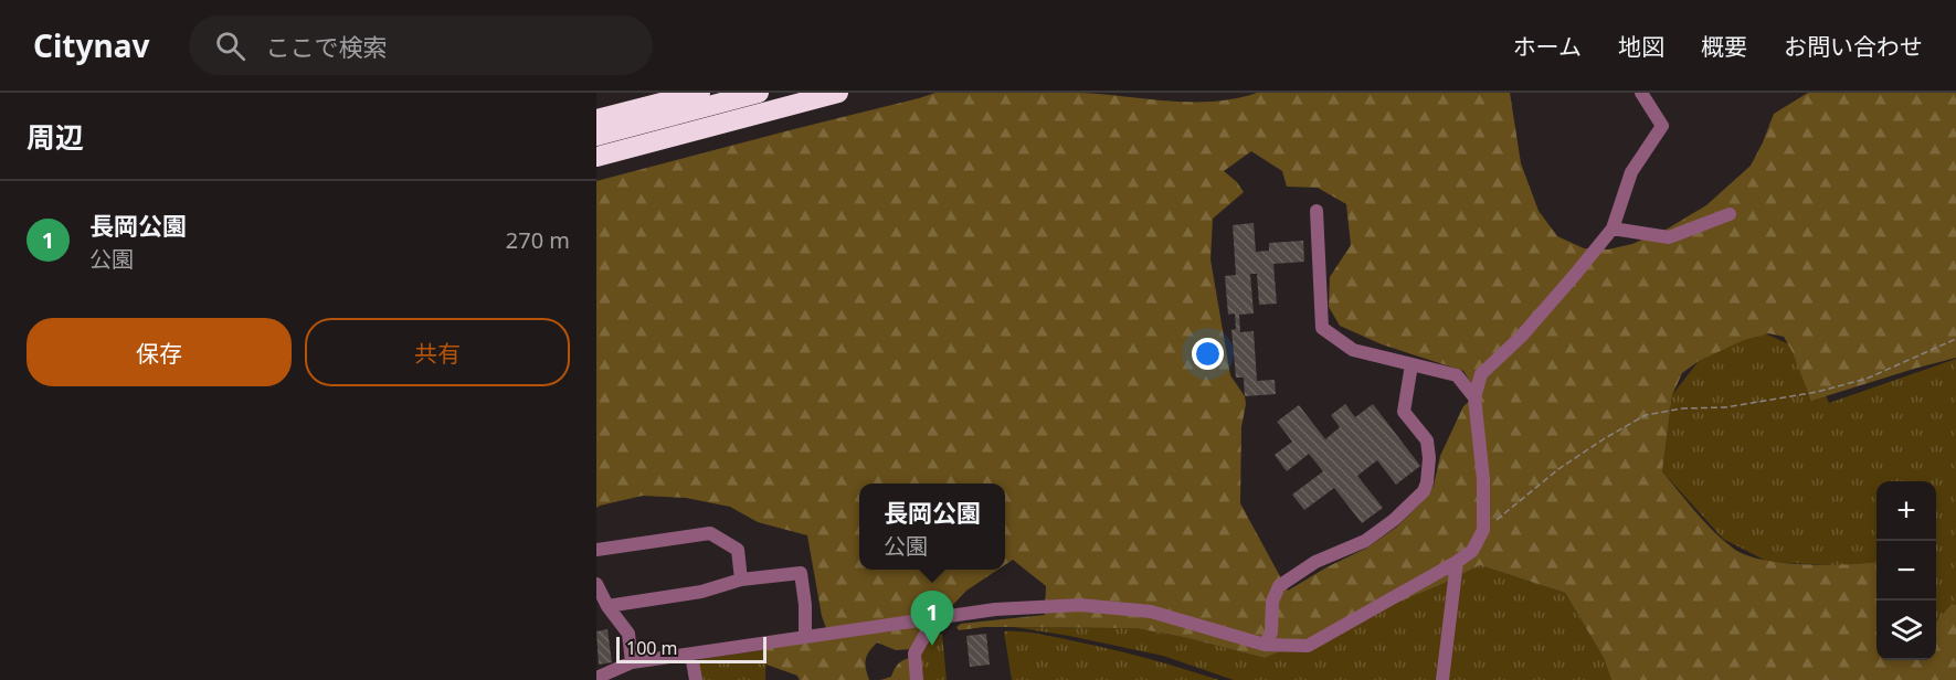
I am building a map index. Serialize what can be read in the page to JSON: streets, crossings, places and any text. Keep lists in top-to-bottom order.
{
  "scale_bar": "100 m",
  "page": {
    "header": "Citynav",
    "search": "ここで検索",
    "nav": [
      "ホーム",
      "地図",
      "概要",
      "お問い合わせ"
    ],
    "heading": "周辺",
    "list": [
      {
        "mark": "1",
        "name": "長岡公園",
        "note": "公園",
        "value": "270 m"
      }
    ],
    "buttons": ["保存", "共有"],
    "map_buttons": ["+", "−"],
    "popup": ["長岡公園", "公園"],
    "pins": "1",
    "scale": "100 m"
  }
}
